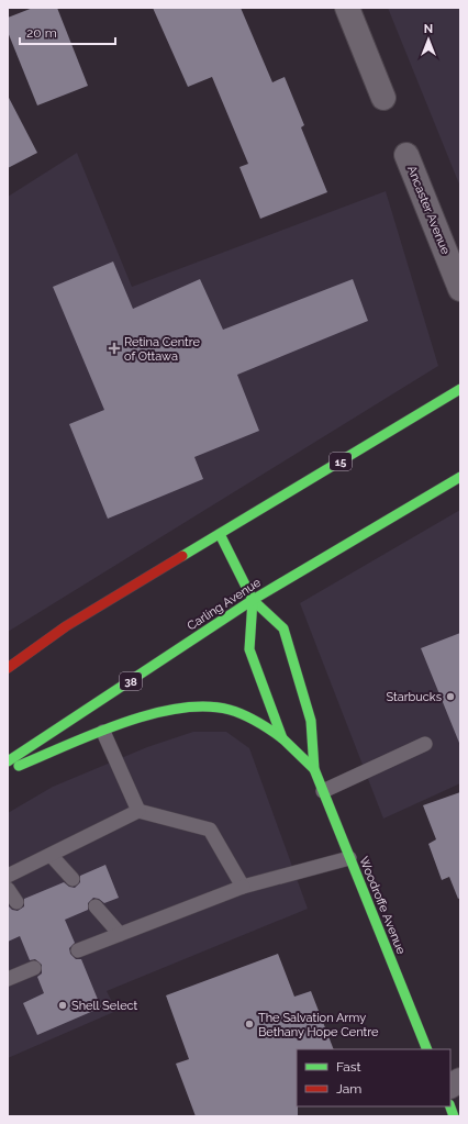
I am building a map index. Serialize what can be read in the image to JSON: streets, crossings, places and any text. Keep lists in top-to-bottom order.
{
  "streets": {
    "main road": [
      "15",
      "Carling Avenue",
      "38",
      "Woodroffe Avenue"
    ],
    "street": ["Ancaster Avenue"]
  },
  "crossings": [
    ["Carling Avenue", "Woodroffe Avenue"]
  ],
  "places": {
    "health": ["Retina Centre of Ottawa"],
    "other": ["Starbucks", "Shell Select", "The Salvation Army Bethany Hope Centre"]
  },
  "legend": ["Fast", "Jam"],
  "scale_bar": "20 m",
  "north": "top"
}
